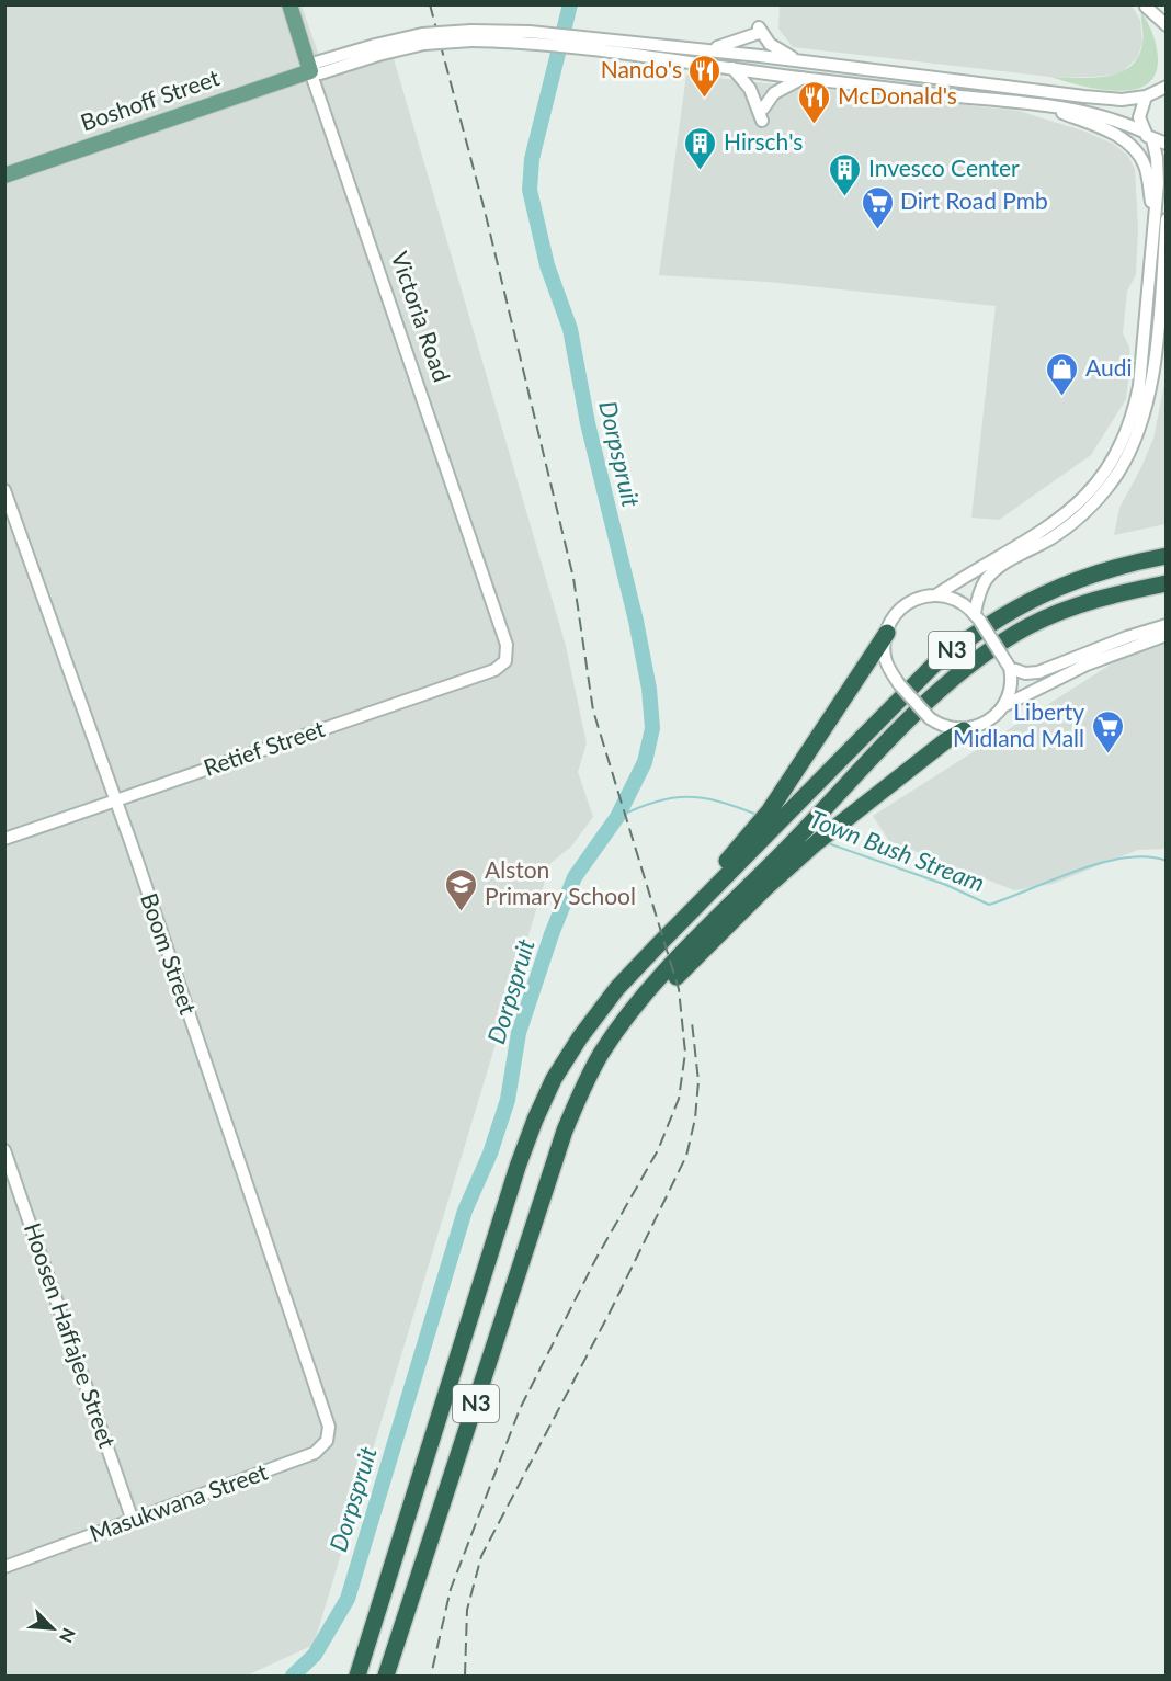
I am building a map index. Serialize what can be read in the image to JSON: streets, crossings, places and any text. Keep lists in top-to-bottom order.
{
  "streets": {
    "highway": ["N3"],
    "main road": ["Boshoff Street", "Victoria Road"],
    "street": [
      "Retief Street",
      "Boom Street",
      "Hoosen Haffajee Street",
      "Masukwana Street"
    ]
  },
  "crossings": [
    ["Boshoff Street", "Victoria Road"],
    ["Victoria Road", "Retief Street"],
    ["Retief Street", "Boom Street"],
    ["Boom Street", "Masukwana Street"],
    ["Hoosen Haffajee Street", "Masukwana Street"]
  ],
  "water": ["Dorpspruit", "Town Bush Stream"],
  "places": {
    "restaurant": ["Nando's", "McDonald's"],
    "building": ["Hirsch's", "Invesco Center"],
    "supermarket": ["Dirt Road Pmb", "Liberty Midland Mall"],
    "shop": ["Audi"],
    "school or university": ["Alston Primary School"]
  },
  "north": "bottom right"
}
